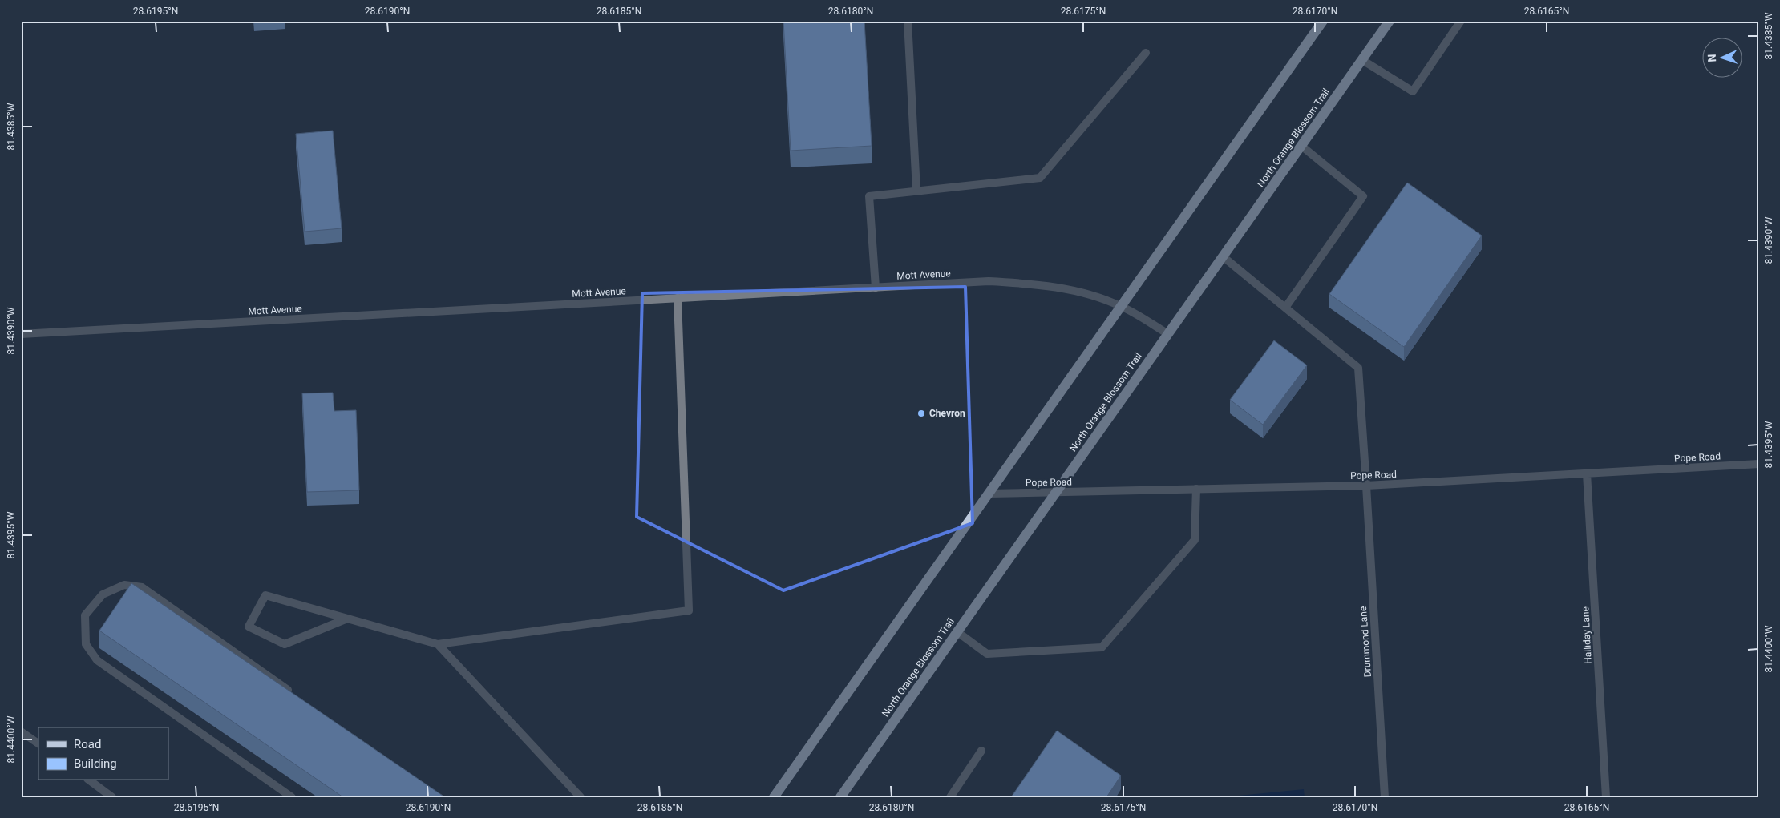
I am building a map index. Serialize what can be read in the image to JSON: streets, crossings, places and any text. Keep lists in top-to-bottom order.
{
  "streets": {
    "main road": ["North Orange Blossom Trail"],
    "street": [
      "Mott Avenue",
      "Pope Road",
      "Halliday Lane",
      "Drummond Lane"
    ]
  },
  "crossings": [
    ["North Orange Blossom Trail", "Mott Avenue"],
    ["North Orange Blossom Trail", "Pope Road"],
    ["North Orange Blossom Trail", "Drummond Lane"],
    ["Pope Road", "Halliday Lane"],
    ["Pope Road", "Drummond Lane"]
  ],
  "places": ["Chevron"],
  "legend": ["Road", "Building"],
  "north": "left",
  "coordinates": [
    "28.6195°N",
    "28.6190°N",
    "28.6185°N",
    "28.6180°N",
    "28.6175°N",
    "28.6170°N",
    "28.6165°N",
    "81.4385°W",
    "81.4390°W",
    "81.4395°W",
    "81.4400°W"
  ]
}
